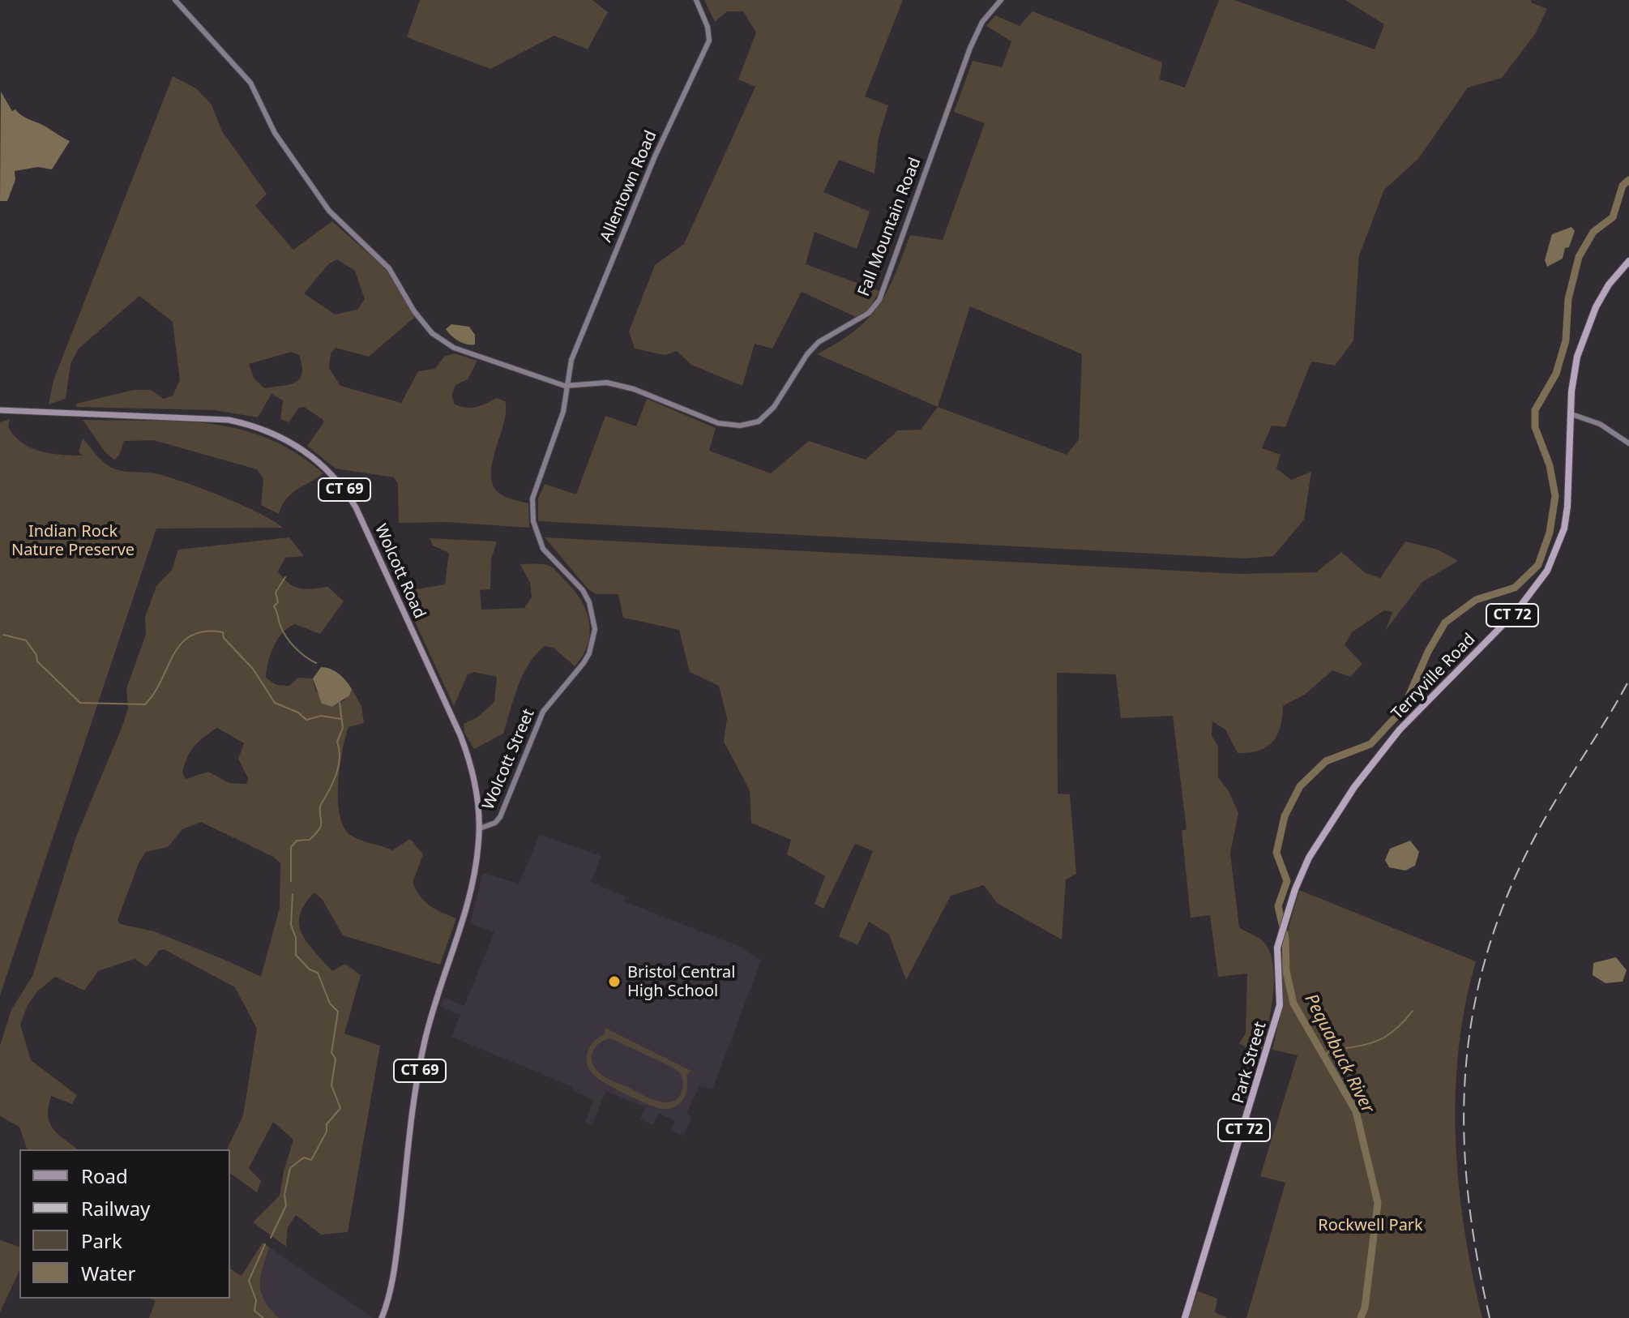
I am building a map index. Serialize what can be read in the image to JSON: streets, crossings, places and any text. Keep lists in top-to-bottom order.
{
  "streets": {
    "highway": ["CT 72", "Terryville Road", "Park Street"],
    "main road": [
      "Allentown Road",
      "Fall Mountain Road",
      "CT 69",
      "Wolcott Road",
      "Wolcott Street"
    ]
  },
  "crossings": [
    ["Allentown Road", "Fall Mountain Road"],
    ["Allentown Road", "Wolcott Street"],
    ["Fall Mountain Road", "Wolcott Street"],
    ["Wolcott Road", "Wolcott Street"],
    ["Terryville Road", "Park Street"]
  ],
  "water": ["Pequabuck River"],
  "parks": ["Indian Rock Nature Preserve", "Rockwell Park"],
  "places": ["Bristol Central High School"],
  "legend": [
    "Road",
    "Railway",
    "Park",
    "Water"
  ]
}
